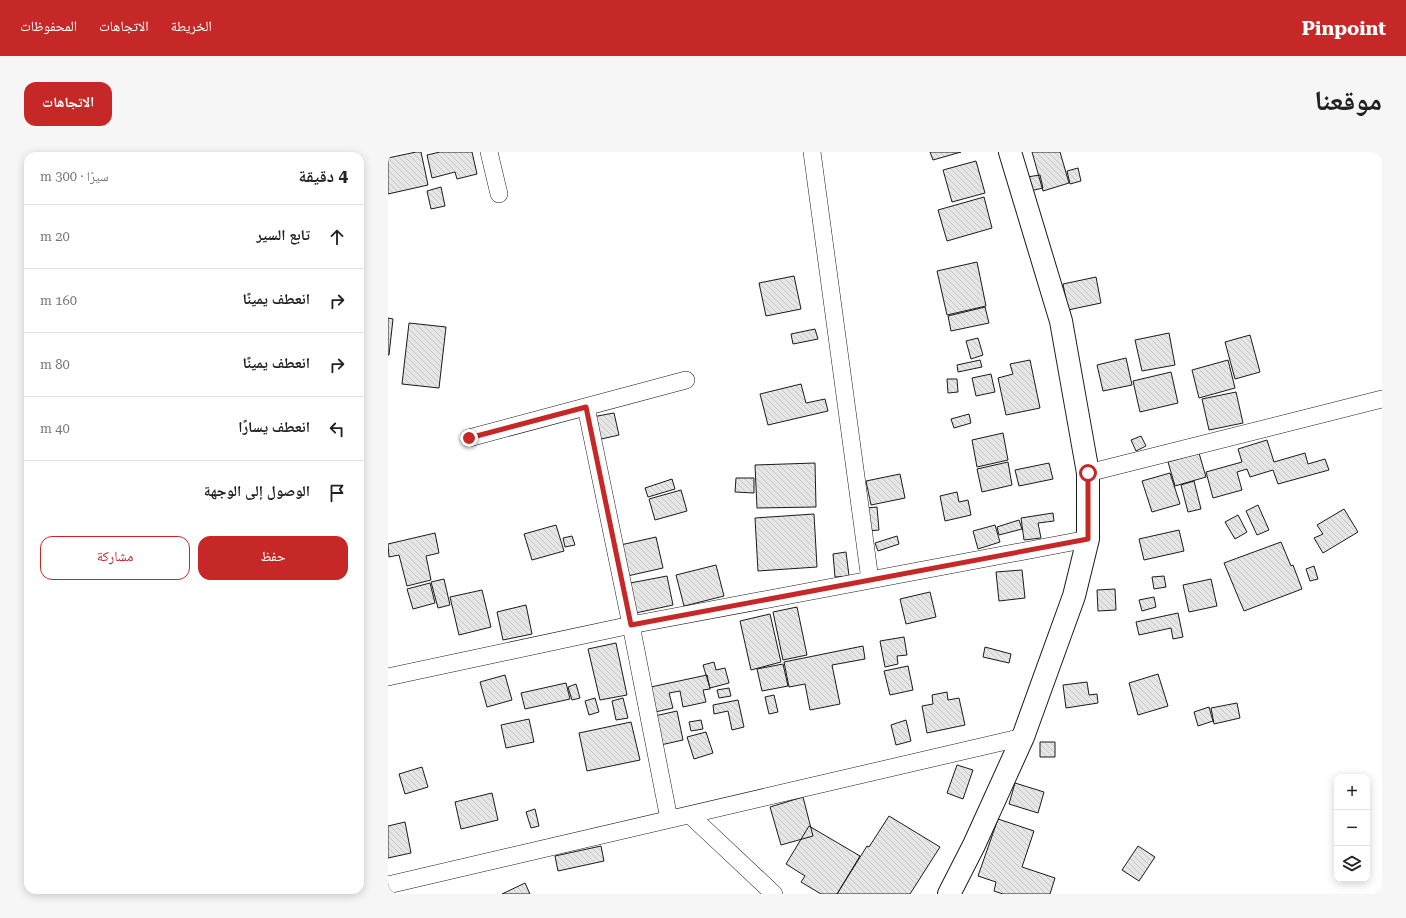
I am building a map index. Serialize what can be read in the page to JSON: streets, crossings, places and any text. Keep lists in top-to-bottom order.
{
  "page": {
    "header": "Pinpoint",
    "nav": ["الخريطة", "الاتجاهات", "المحفوظات"],
    "title": "موقعنا",
    "buttons": [
      "الاتجاهات",
      ["حفظ", "مشاركة"]
    ],
    "heading": ["4 دقيقة", "سيرًا · 300 m"],
    "list": [
      ["تابع السير", "20 m"],
      ["انعطف يمينًا", "160 m"],
      ["انعطف يمينًا", "80 m"],
      ["انعطف يسارًا", "40 m"],
      "الوصول إلى الوجهة"
    ],
    "map_buttons": ["+", "−"]
  }
}
